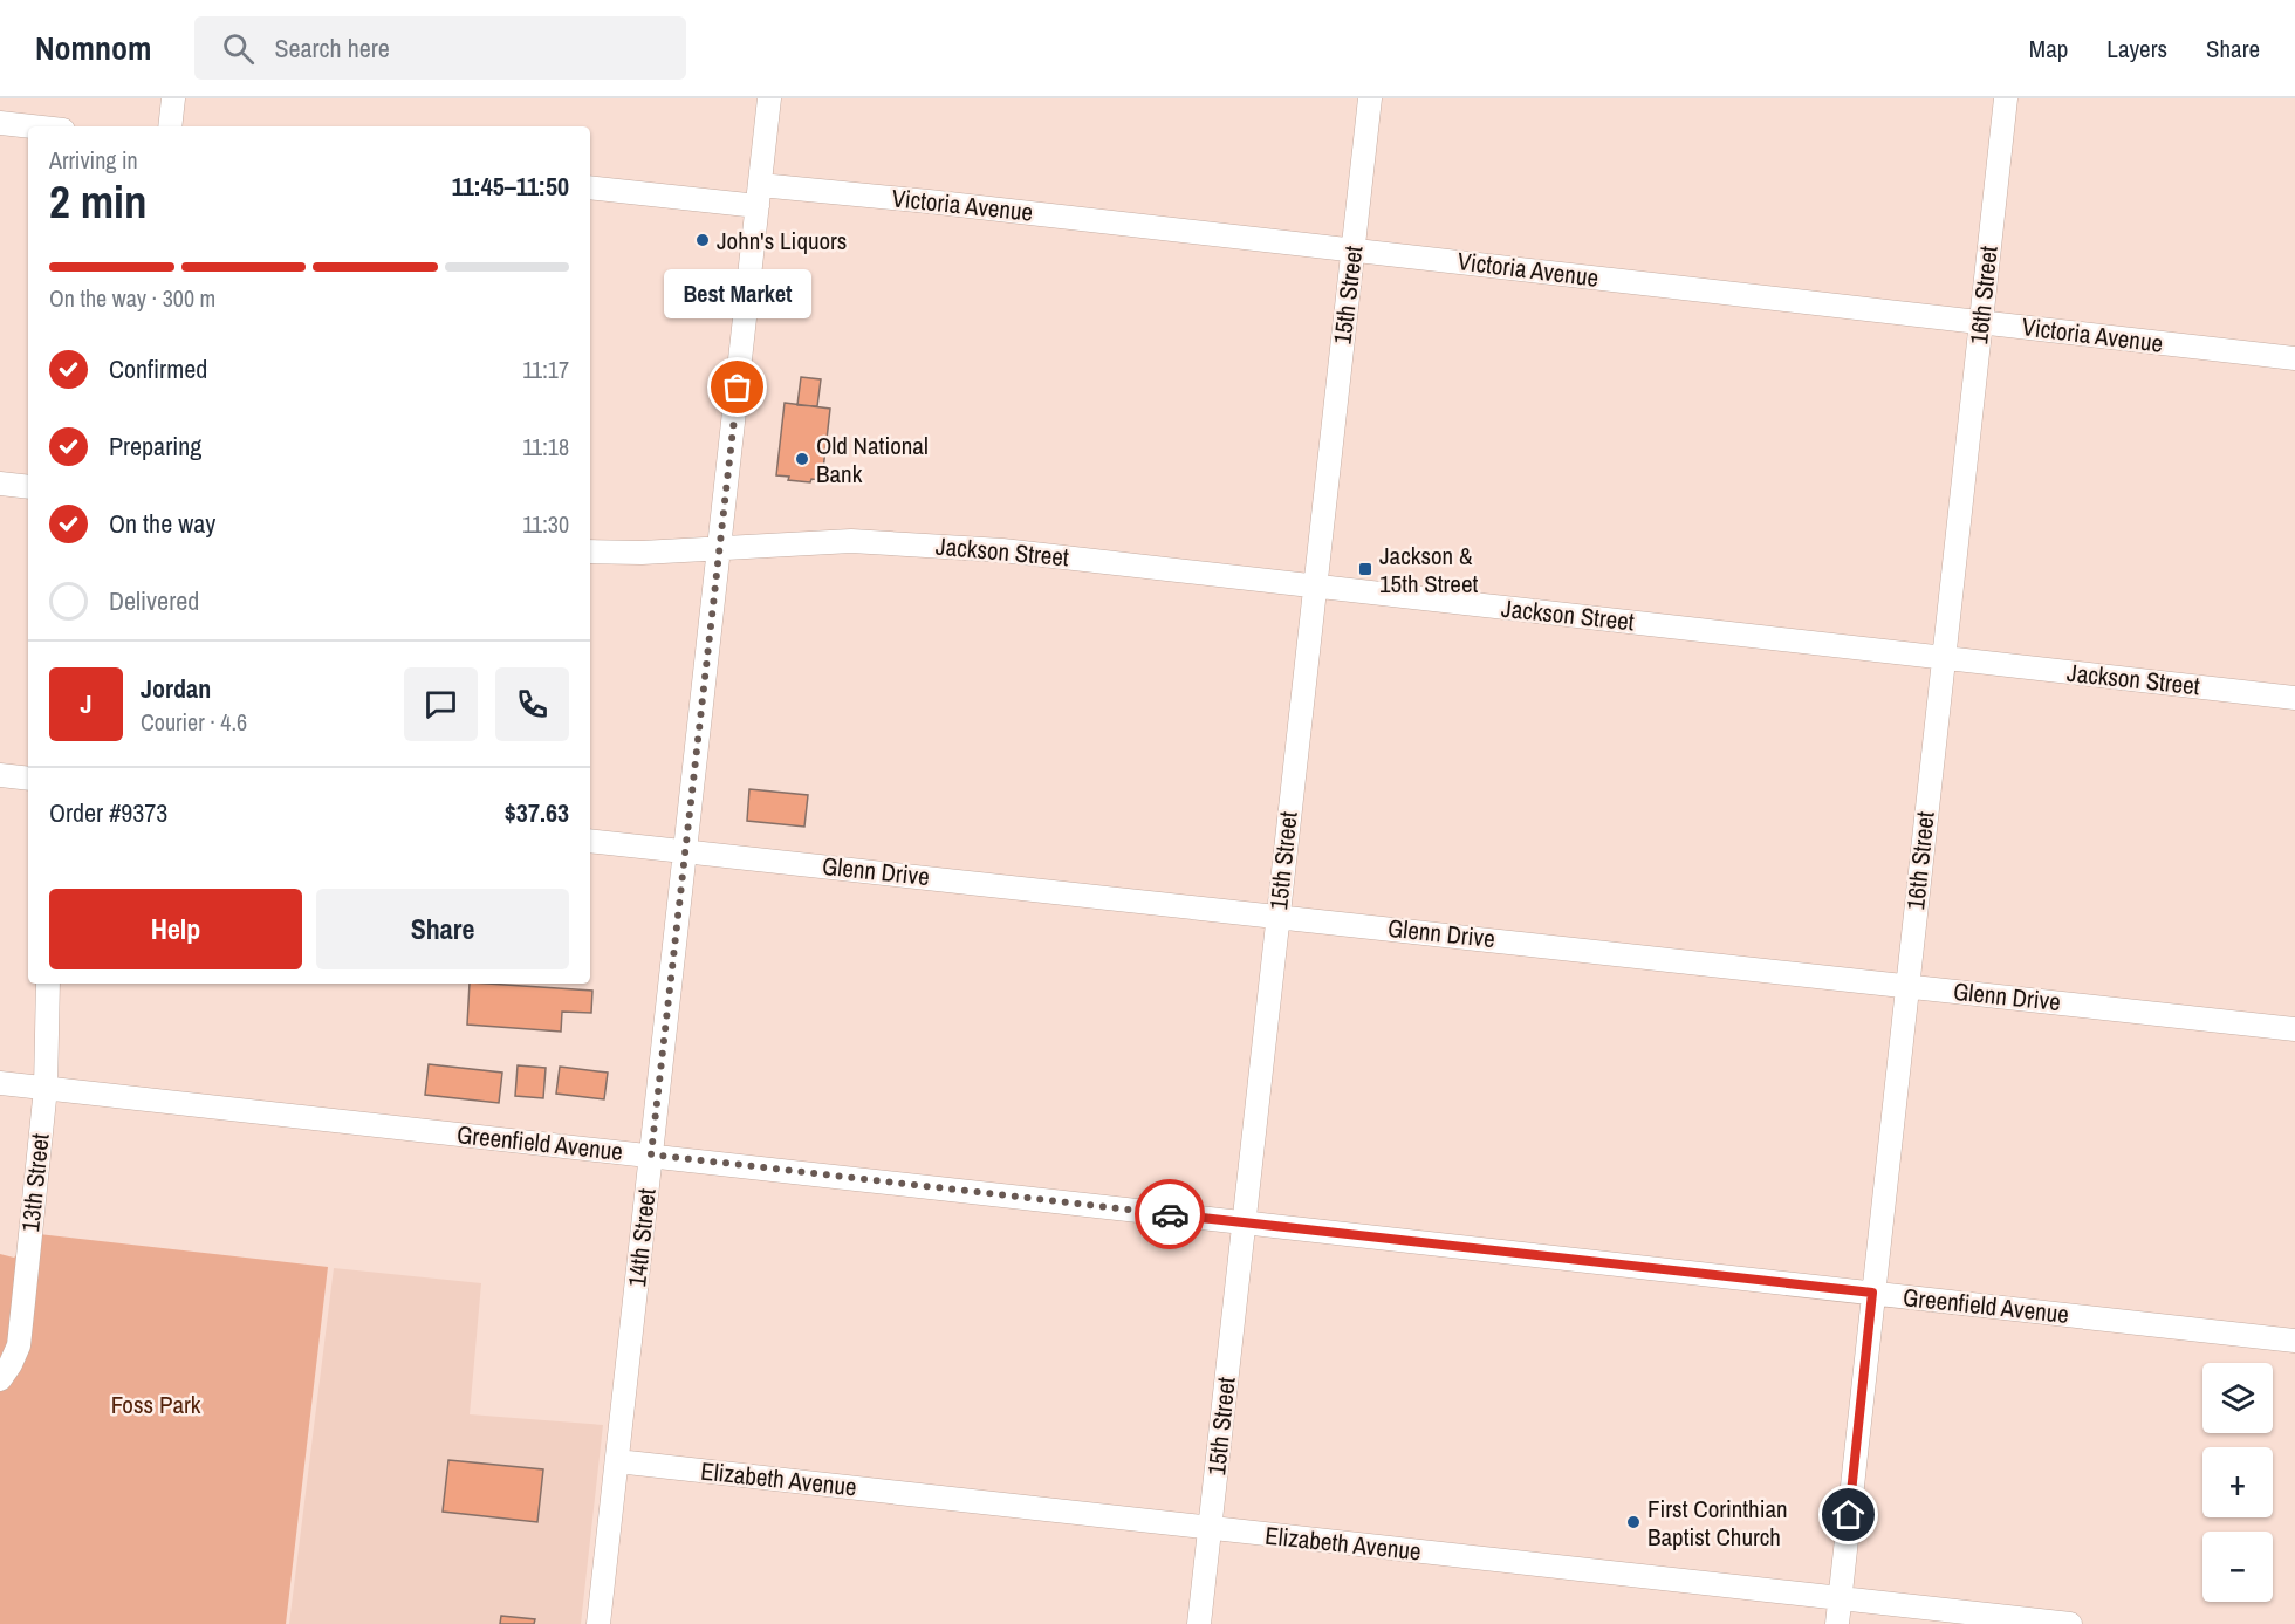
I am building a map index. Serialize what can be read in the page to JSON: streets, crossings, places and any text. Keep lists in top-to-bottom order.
{
  "streets": {
    "street": [
      "Victoria Avenue",
      "15th Street",
      "16th Street",
      "Jackson Street",
      "Glenn Drive",
      "Greenfield Avenue",
      "13th Street",
      "14th Street",
      "Elizabeth Avenue"
    ]
  },
  "crossings": [
    ["Victoria Avenue", "15th Street"],
    ["Victoria Avenue", "16th Street"],
    ["Victoria Avenue", "14th Street"],
    ["15th Street", "Jackson Street"],
    ["15th Street", "Glenn Drive"],
    ["15th Street", "Greenfield Avenue"],
    ["15th Street", "Elizabeth Avenue"],
    ["16th Street", "Jackson Street"],
    ["16th Street", "Glenn Drive"],
    ["16th Street", "Greenfield Avenue"],
    ["16th Street", "Elizabeth Avenue"],
    ["Jackson Street", "14th Street"],
    ["Glenn Drive", "14th Street"],
    ["Greenfield Avenue", "13th Street"],
    ["Greenfield Avenue", "14th Street"],
    ["14th Street", "Elizabeth Avenue"]
  ],
  "parks": ["Foss Park"],
  "places": {
    "other": [
      "John's Liquors",
      "Best Market",
      "Old National Bank",
      "First Corinthian Baptist Church"
    ],
    "transit": ["Jackson & 15th Street"]
  },
  "page": {
    "header": "Nomnom",
    "search": "Search here",
    "nav": ["Map", "Layers", "Share"],
    "heading": ["2 min", "Arriving in", "11:45–11:50"],
    "panel": [
      "Jordan",
      "Courier · 4.6",
      "Order #9373",
      "$37.63"
    ],
    "bar": "On the way · 300 m",
    "bubble": "Best Market",
    "list": [
      ["Confirmed", "11:17"],
      ["Preparing", "11:18"],
      ["On the way", "11:30"],
      "Delivered"
    ],
    "round": "J",
    "buttons": ["Help", "Share"],
    "map_buttons": ["+", "−"]
  }
}
